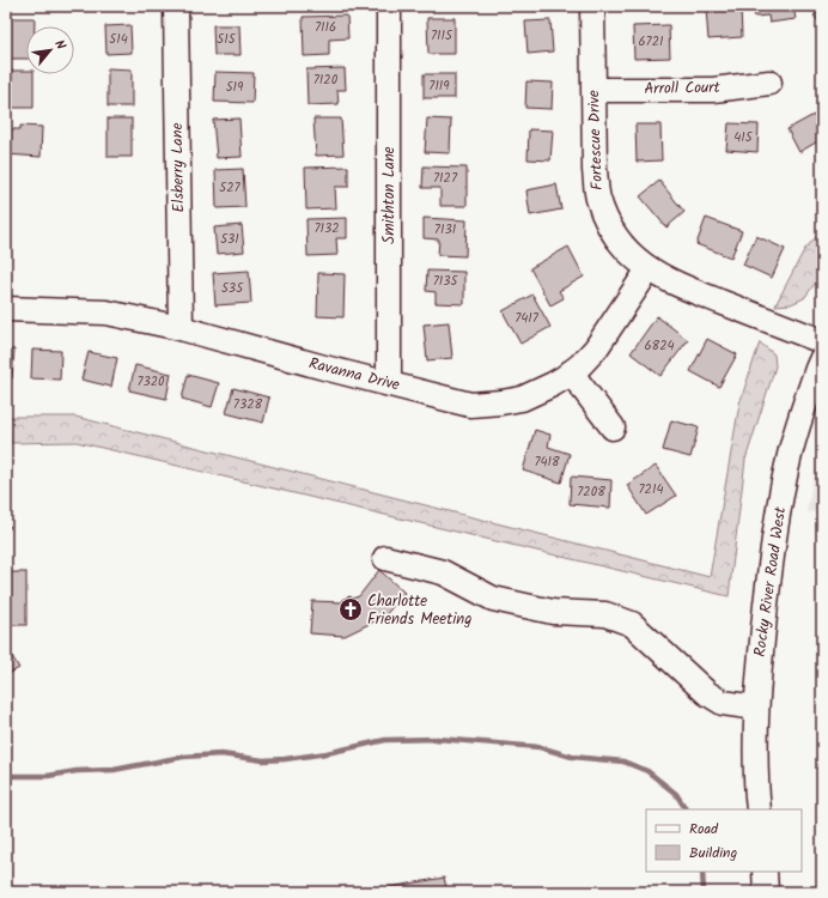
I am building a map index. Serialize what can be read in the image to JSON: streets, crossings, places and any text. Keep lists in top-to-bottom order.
{
  "streets": {
    "street": [
      "Arroll Court",
      "Fortescue Drive",
      "Elsberry Lane",
      "Smithton Lane",
      "Ravanna Drive",
      "Rocky River Road West"
    ]
  },
  "crossings": [
    ["Arroll Court", "Fortescue Drive"],
    ["Fortescue Drive", "Ravanna Drive"],
    ["Elsberry Lane", "Ravanna Drive"],
    ["Smithton Lane", "Ravanna Drive"]
  ],
  "places": {
    "church": ["Charlotte Friends Meeting"]
  },
  "house_numbers": [
    "7116",
    "7115",
    "514",
    "515",
    "6721",
    "7120",
    "7119",
    "519",
    "415",
    "7127",
    "527",
    "7132",
    "7131",
    "531",
    "7135",
    "535",
    "7417",
    "6824",
    "7320",
    "7328",
    "7418",
    "7214",
    "7208"
  ],
  "legend": ["Road", "Building"],
  "north": "top right"
}
